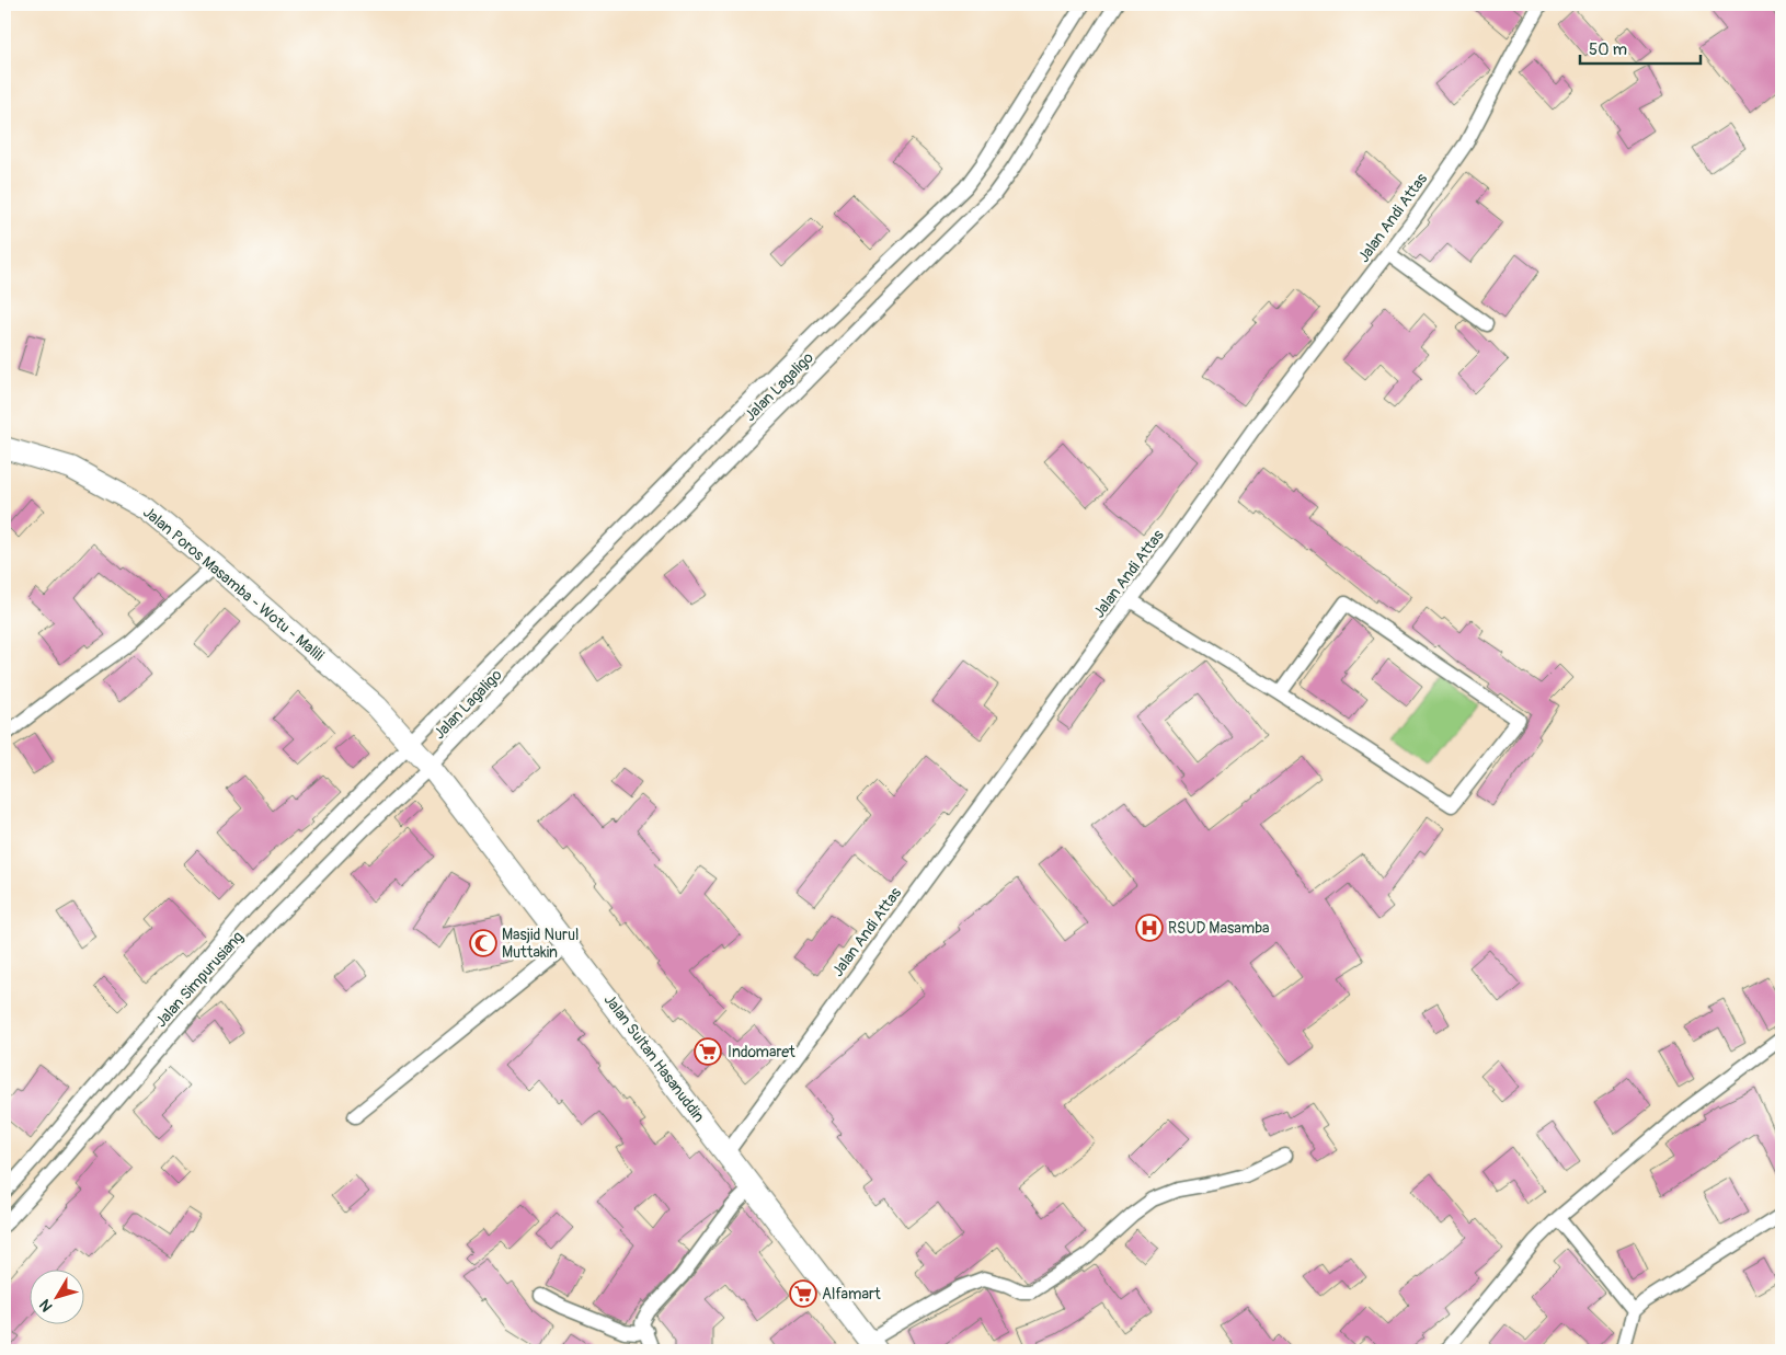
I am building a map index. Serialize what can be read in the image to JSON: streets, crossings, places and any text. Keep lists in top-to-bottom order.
{
  "streets": {
    "highway": ["Jalan Poros Masamba - Wotu - Malili", "Jalan Sultan Hasanuddin"],
    "street": ["Jalan Andi Attas", "Jalan Lagaligo", "Jalan Simpurusiang"]
  },
  "crossings": [
    ["Jalan Andi Attas", "Jalan Sultan Hasanuddin"],
    ["Jalan Lagaligo", "Jalan Poros Masamba - Wotu - Malili"],
    ["Jalan Lagaligo", "Jalan Simpurusiang"],
    ["Jalan Lagaligo", "Jalan Sultan Hasanuddin"],
    ["Jalan Poros Masamba - Wotu - Malili", "Jalan Simpurusiang"],
    ["Jalan Poros Masamba - Wotu - Malili", "Jalan Sultan Hasanuddin"],
    ["Jalan Simpurusiang", "Jalan Sultan Hasanuddin"]
  ],
  "places": {
    "hospital": ["RSUD Masamba"],
    "mosque": ["Masjid Nurul Muttakin"],
    "supermarket": ["Indomaret", "Alfamart"]
  },
  "scale_bar": "50 m",
  "north": "bottom left"
}
